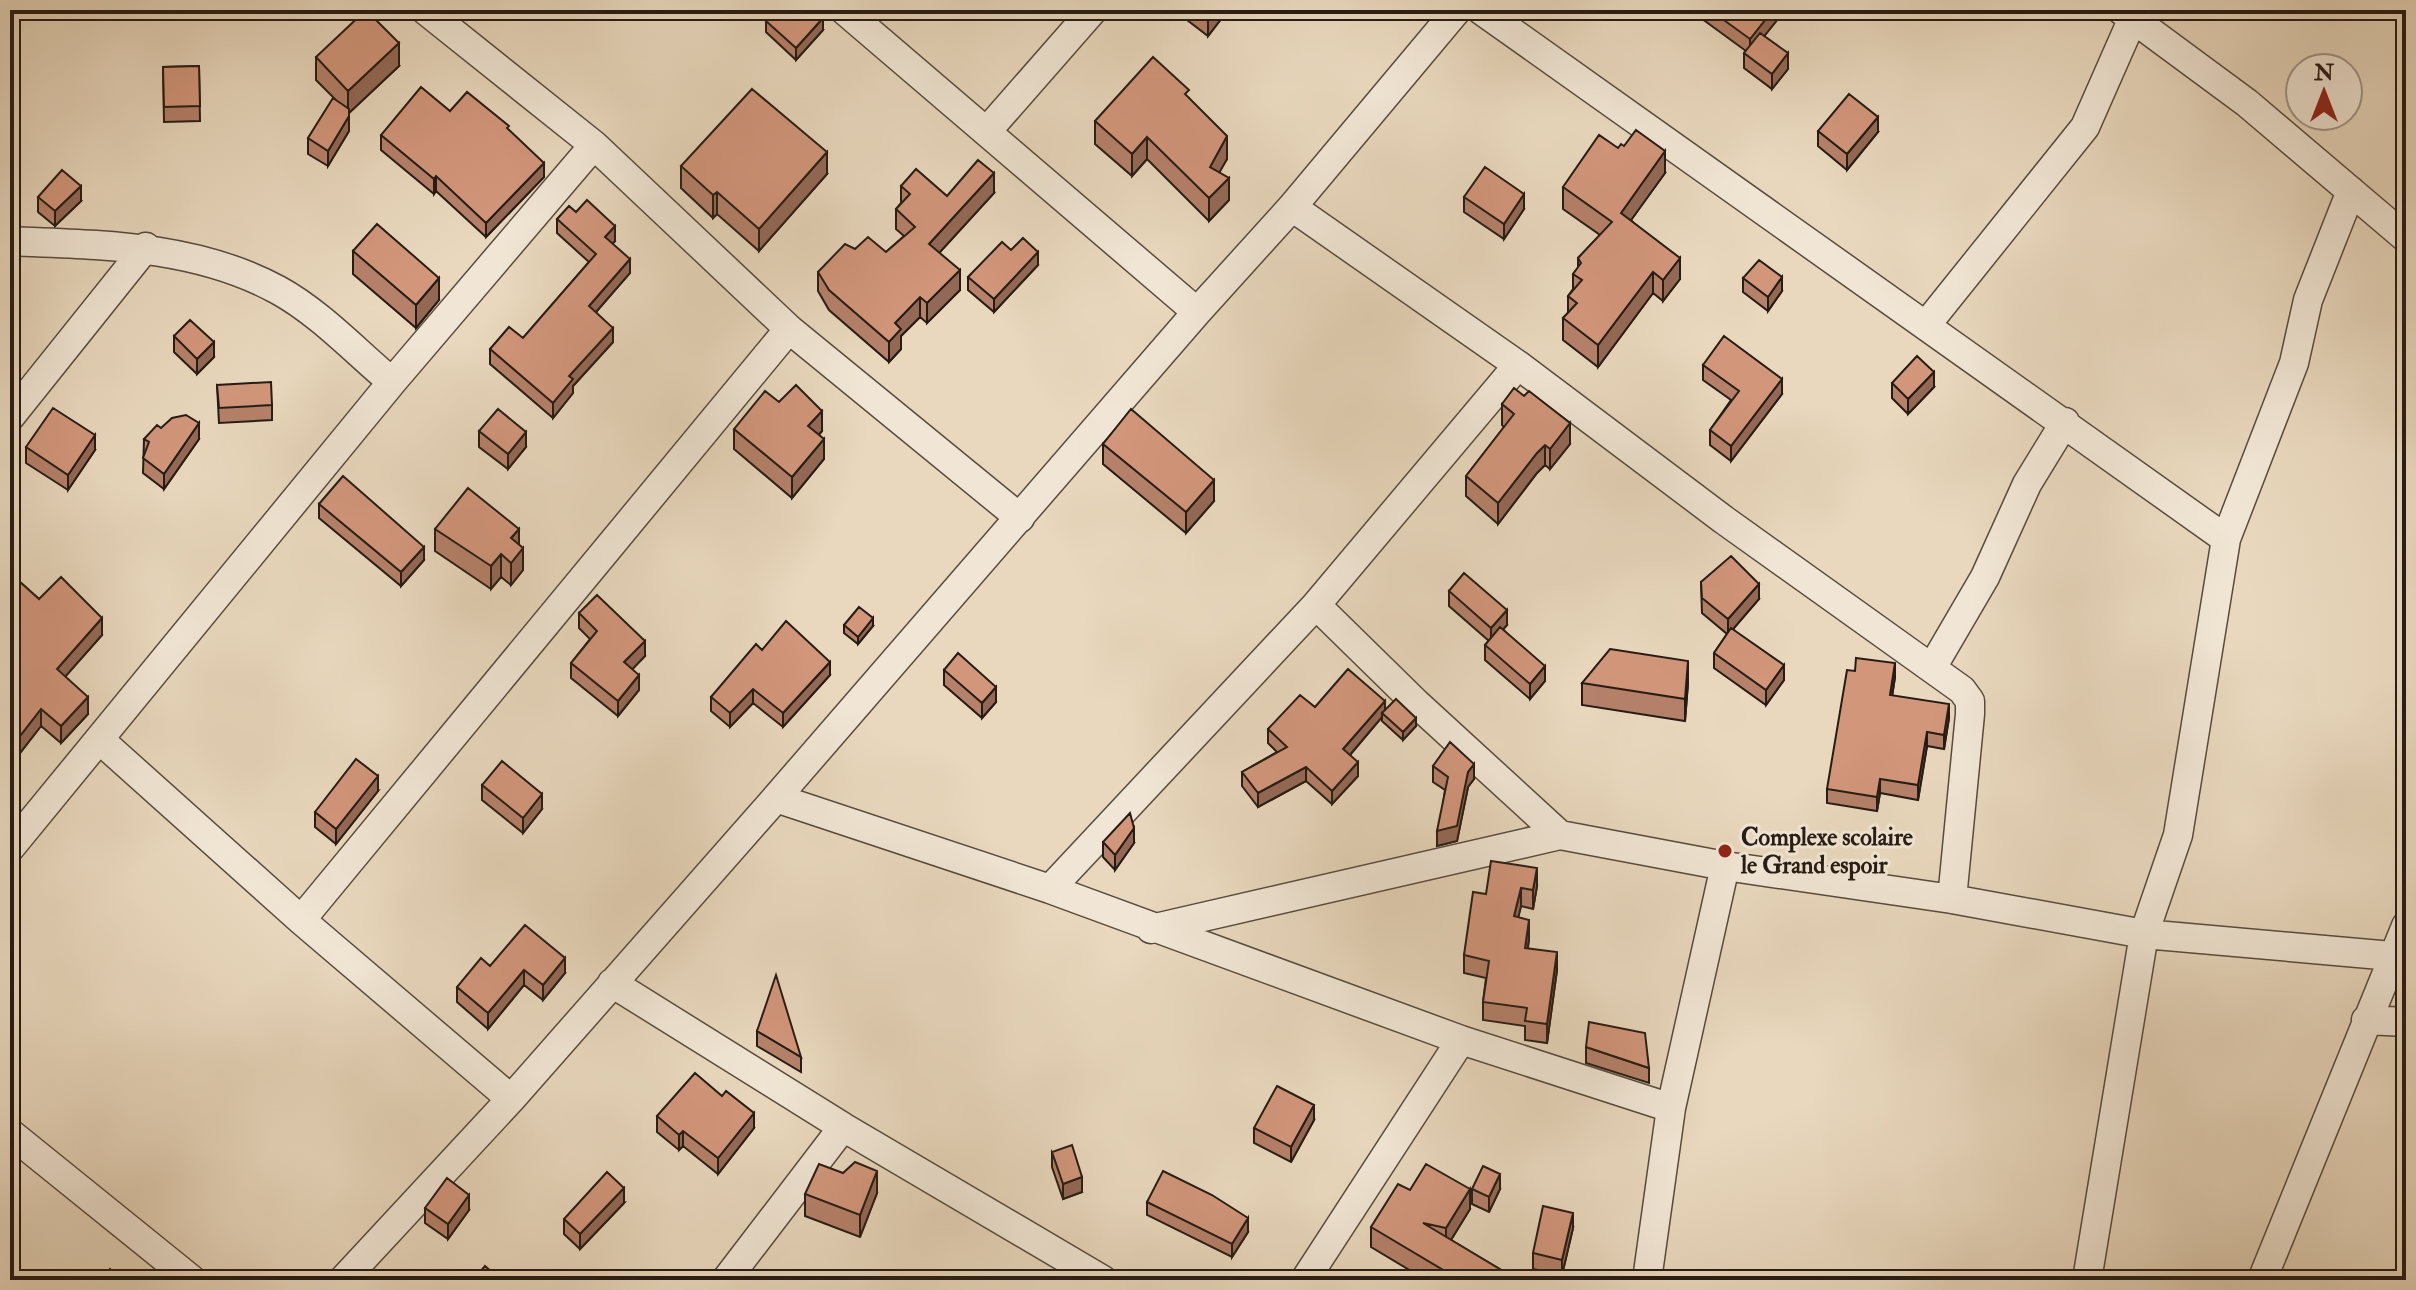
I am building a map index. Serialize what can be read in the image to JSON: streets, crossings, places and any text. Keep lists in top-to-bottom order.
{
  "places": ["Complexe scolaire le Grand espoir"],
  "north": "top"
}
